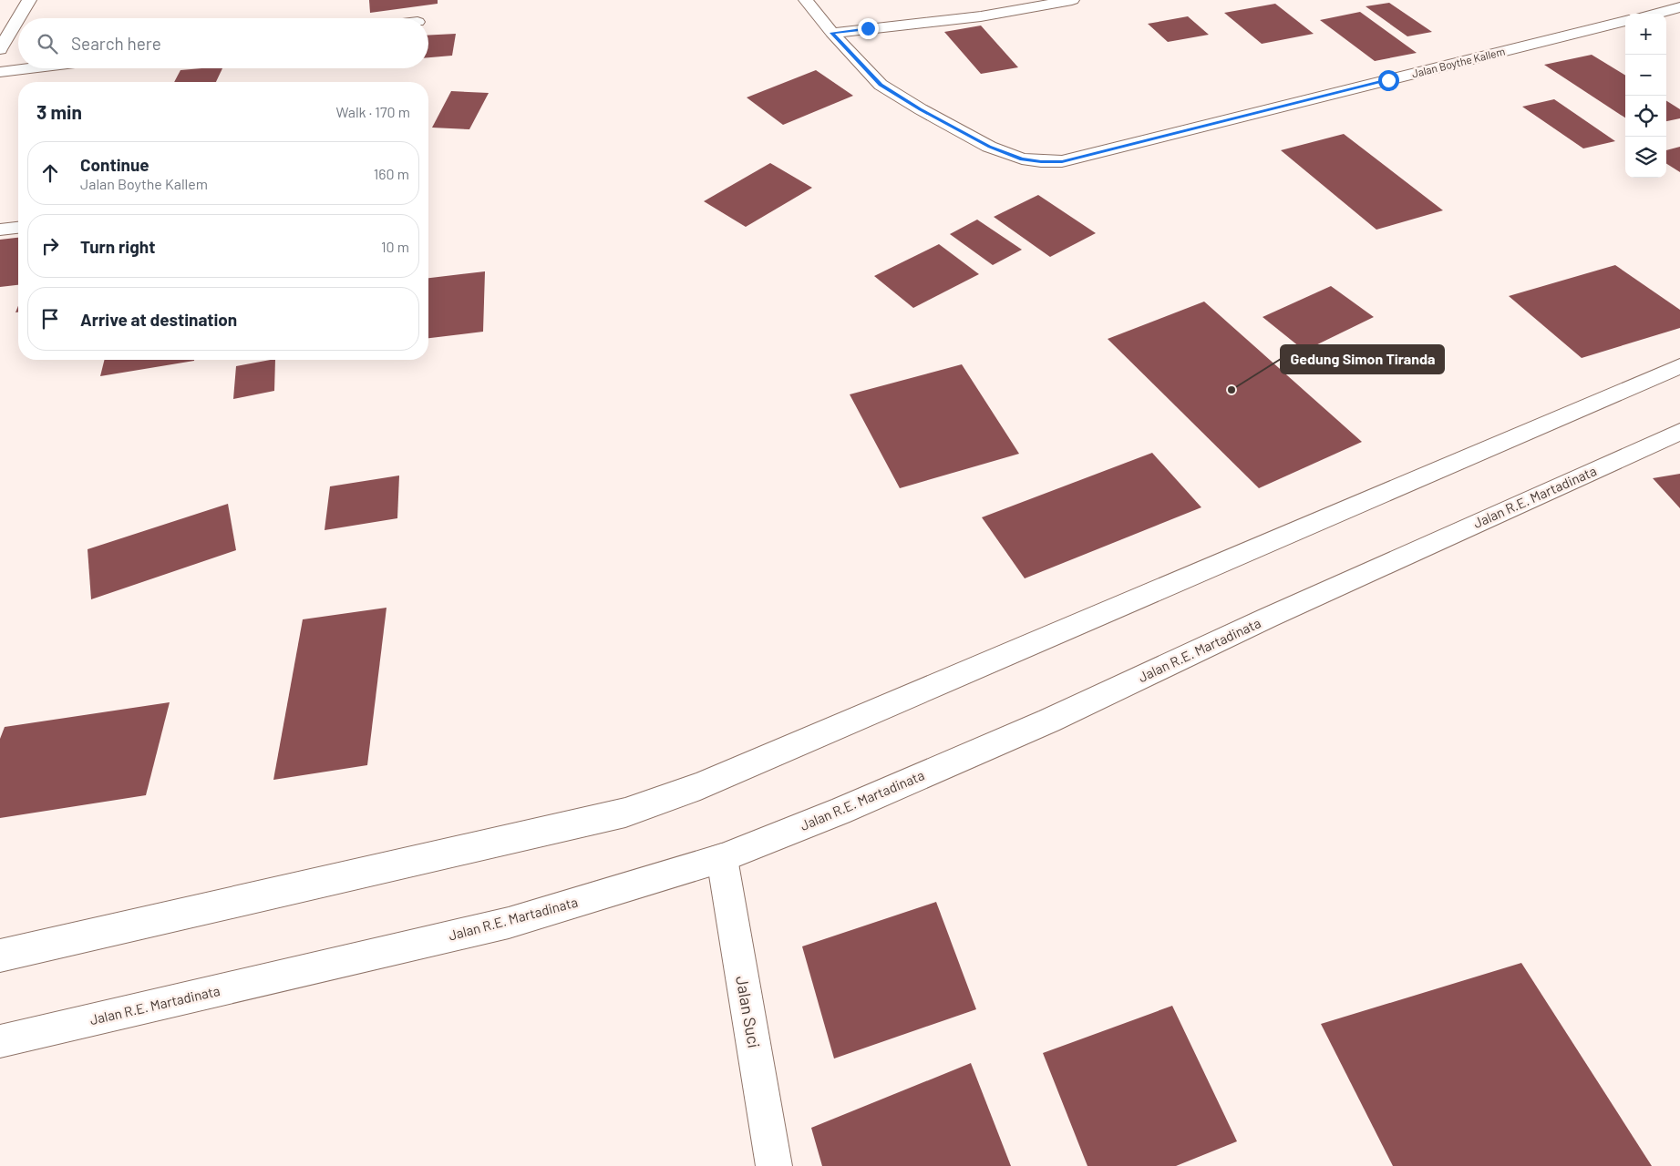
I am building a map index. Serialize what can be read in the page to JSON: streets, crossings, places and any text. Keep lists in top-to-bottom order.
{
  "streets": {
    "main road": ["Jalan Boythe Kallem", "Jalan R.E. Martadinata", "Jalan Suci"]
  },
  "crossings": [
    ["Jalan R.E. Martadinata", "Jalan Suci"]
  ],
  "places": ["Gedung Simon Tiranda"],
  "page": {
    "map_buttons": ["+", "−"],
    "search": "Search here",
    "heading": ["3 min", "Walk · 170 m"],
    "list": [
      ["Continue", "Jalan Boythe Kallem", "160 m"],
      ["Turn right", "10 m"],
      "Arrive at destination"
    ]
  }
}
